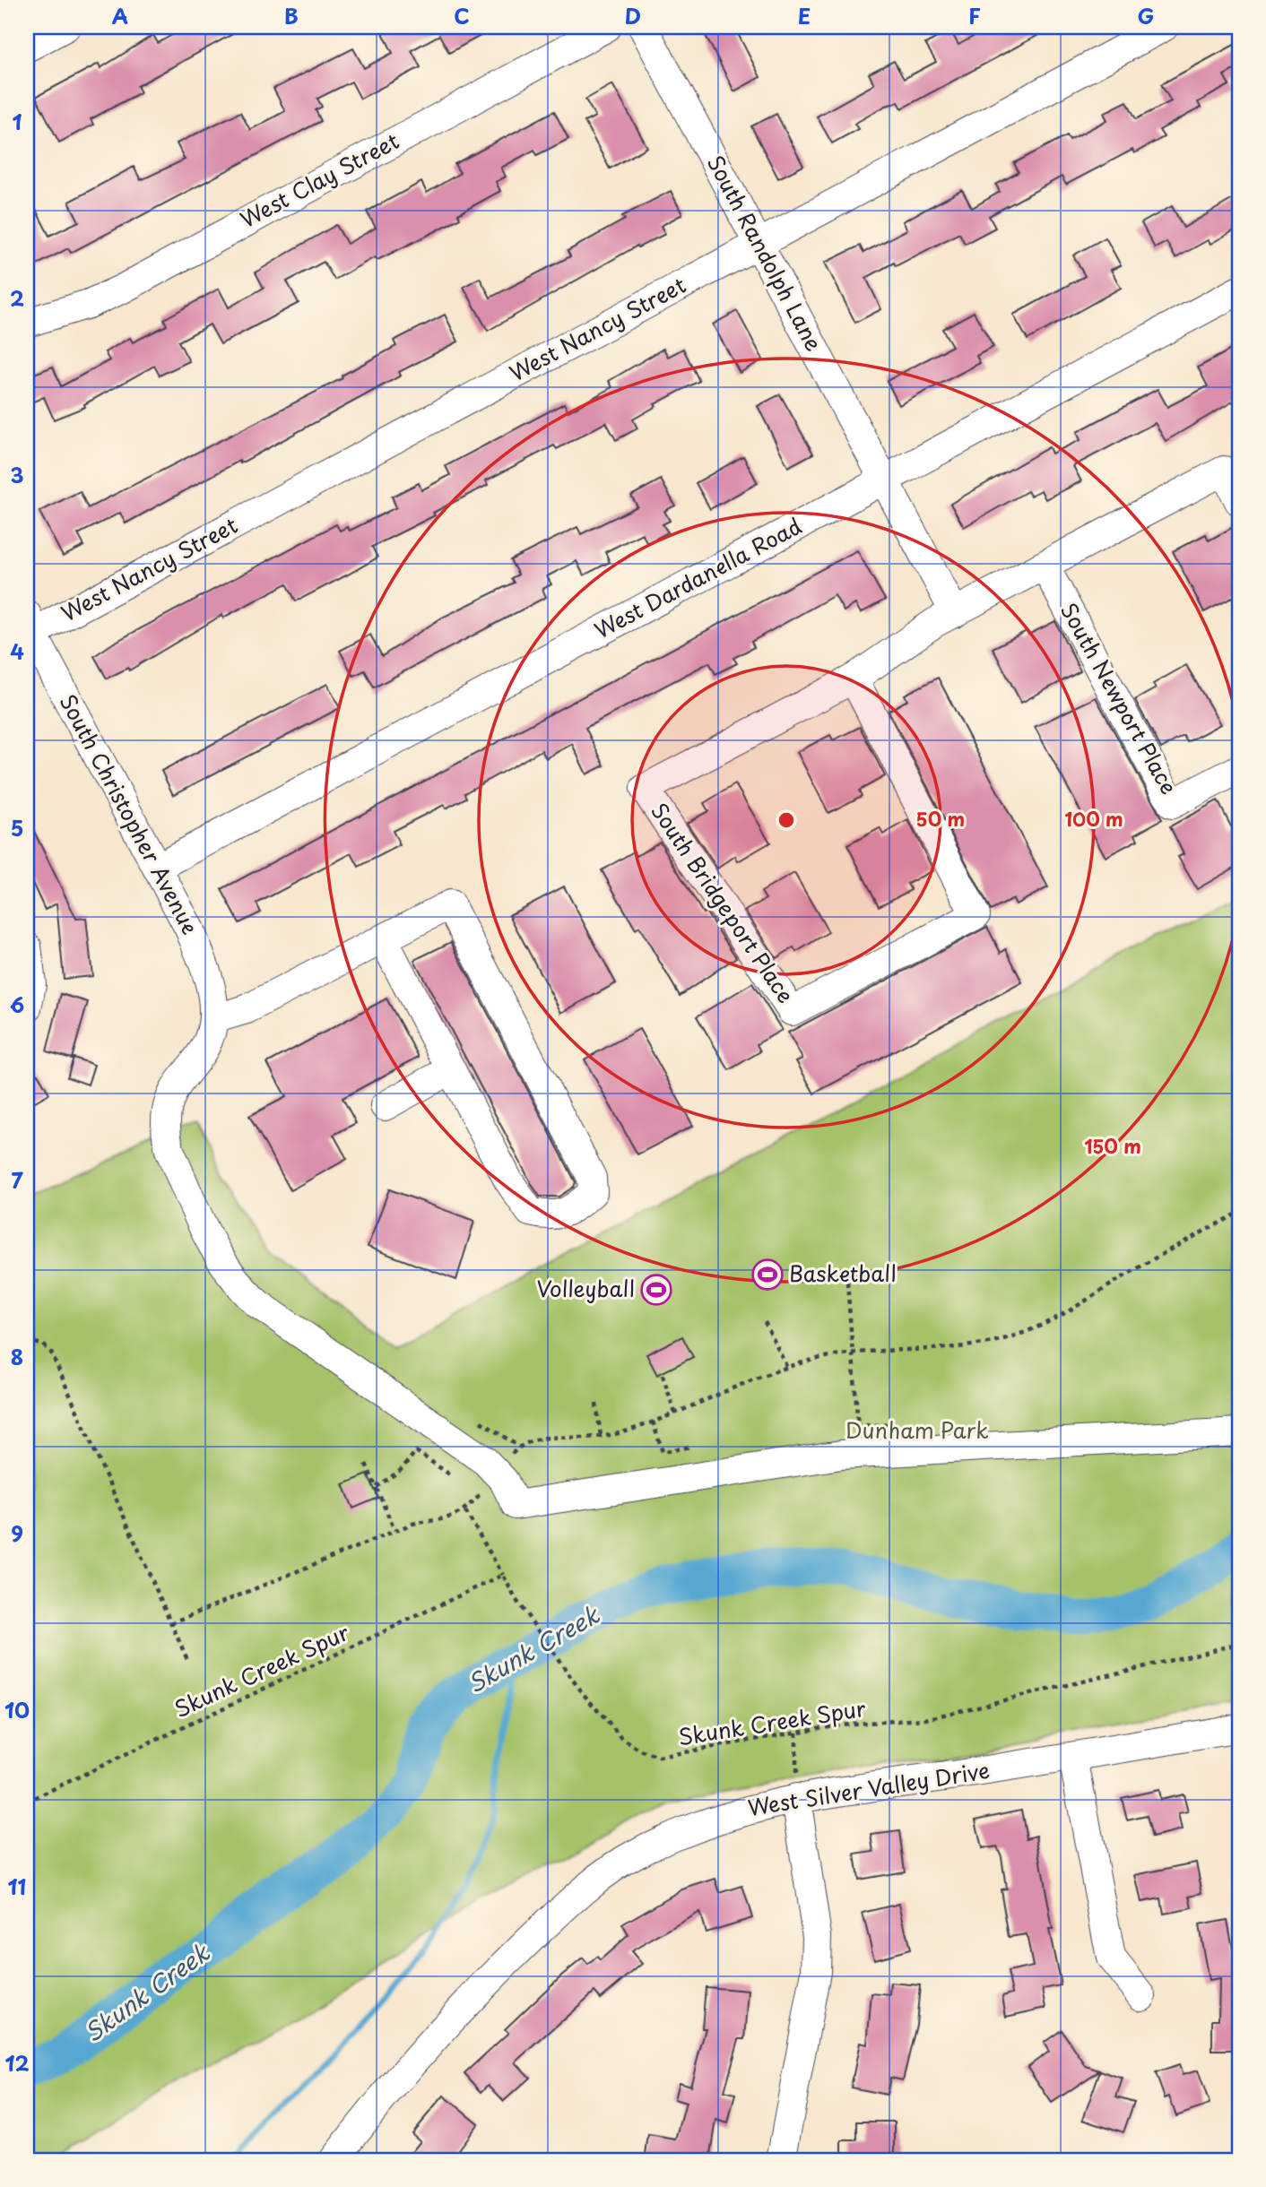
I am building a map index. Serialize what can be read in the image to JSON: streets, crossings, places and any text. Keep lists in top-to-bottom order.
{
  "streets": {
    "street": [
      "West Clay Street",
      "South Randolph Lane",
      "West Nancy Street",
      "West Dardanella Road",
      "South Newport Place",
      "South Christopher Avenue",
      "South Bridgeport Place",
      "West Silver Valley Drive"
    ],
    "path": ["Skunk Creek Spur"]
  },
  "crossings": [
    ["South Randolph Lane", "West Nancy Street"],
    ["South Randolph Lane", "West Dardanella Road"],
    ["West Nancy Street", "South Christopher Avenue"],
    ["West Dardanella Road", "South Christopher Avenue"]
  ],
  "water": ["Skunk Creek"],
  "parks": ["Dunham Park"],
  "places": {
    "sports": ["Basketball", "Volleyball"]
  },
  "grid": {
    "columns": [
      "A",
      "B",
      "C",
      "D",
      "E",
      "F",
      "G"
    ],
    "rows": [
      "1",
      "2",
      "3",
      "4",
      "5",
      "6",
      "7",
      "8",
      "9",
      "10",
      "11",
      "12"
    ]
  },
  "rings": ["50 m", "100 m", "150 m"]
}
